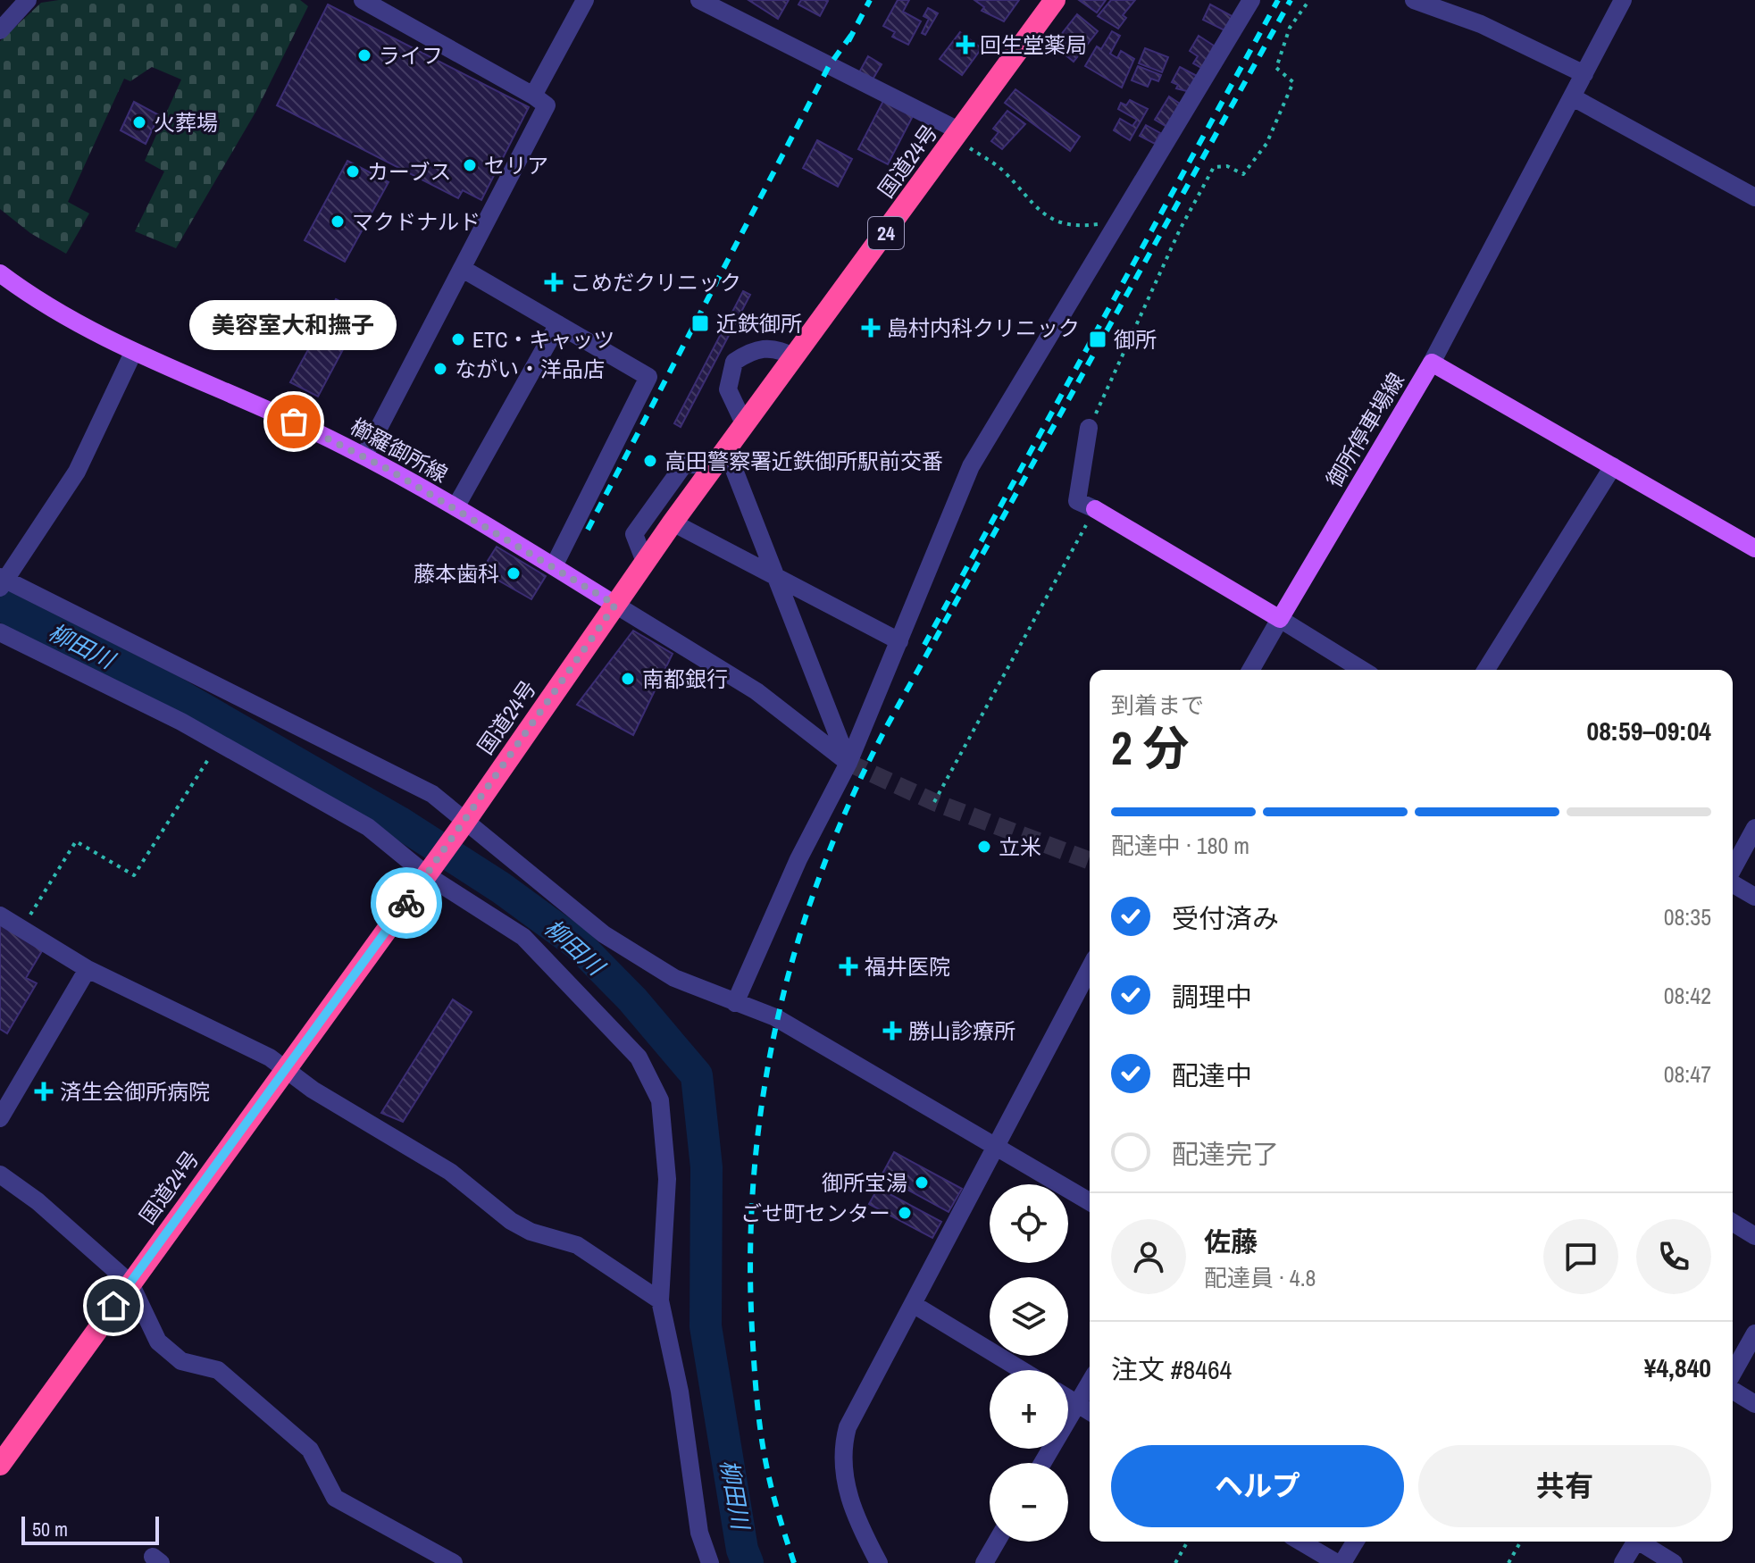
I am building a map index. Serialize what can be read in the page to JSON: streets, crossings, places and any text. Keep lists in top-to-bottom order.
{
  "streets": {
    "highway": ["国道24号", "24"],
    "main road": ["御所停車場線", "櫛羅御所線"]
  },
  "crossings": [
    ["国道24号", "櫛羅御所線"]
  ],
  "water": ["柳田川"],
  "places": {
    "health": [
      "回生堂薬局",
      "こめだクリニック",
      "島村内科クリニック",
      "福井医院",
      "勝山診療所",
      "済生会御所病院"
    ],
    "other": [
      "ライフ",
      "火葬場",
      "セリア",
      "カーブス",
      "マクドナルド",
      "ETC・キャッツ",
      "ながい・洋品店",
      "美容室大和撫子",
      "高田警察署近鉄御所駅前交番",
      "藤本歯科",
      "南都銀行",
      "立米",
      "御所宝湯",
      "ごせ町センター"
    ],
    "transit": ["近鉄御所", "御所"]
  },
  "scale_bar": "50 m",
  "page": {
    "bubble": "美容室大和撫子",
    "heading": ["2 分", "到着まで", "08:59–09:04"],
    "panel": [
      "佐藤",
      "配達員 · 4.8",
      "注文 #8464",
      "¥4,840"
    ],
    "bar": "配達中 · 180 m",
    "list": [
      ["受付済み", "08:35"],
      ["調理中", "08:42"],
      ["配達中", "08:47"],
      "配達完了"
    ],
    "map_buttons": ["+", "−"],
    "buttons": ["ヘルプ", "共有"],
    "scale": "50 m"
  }
}
